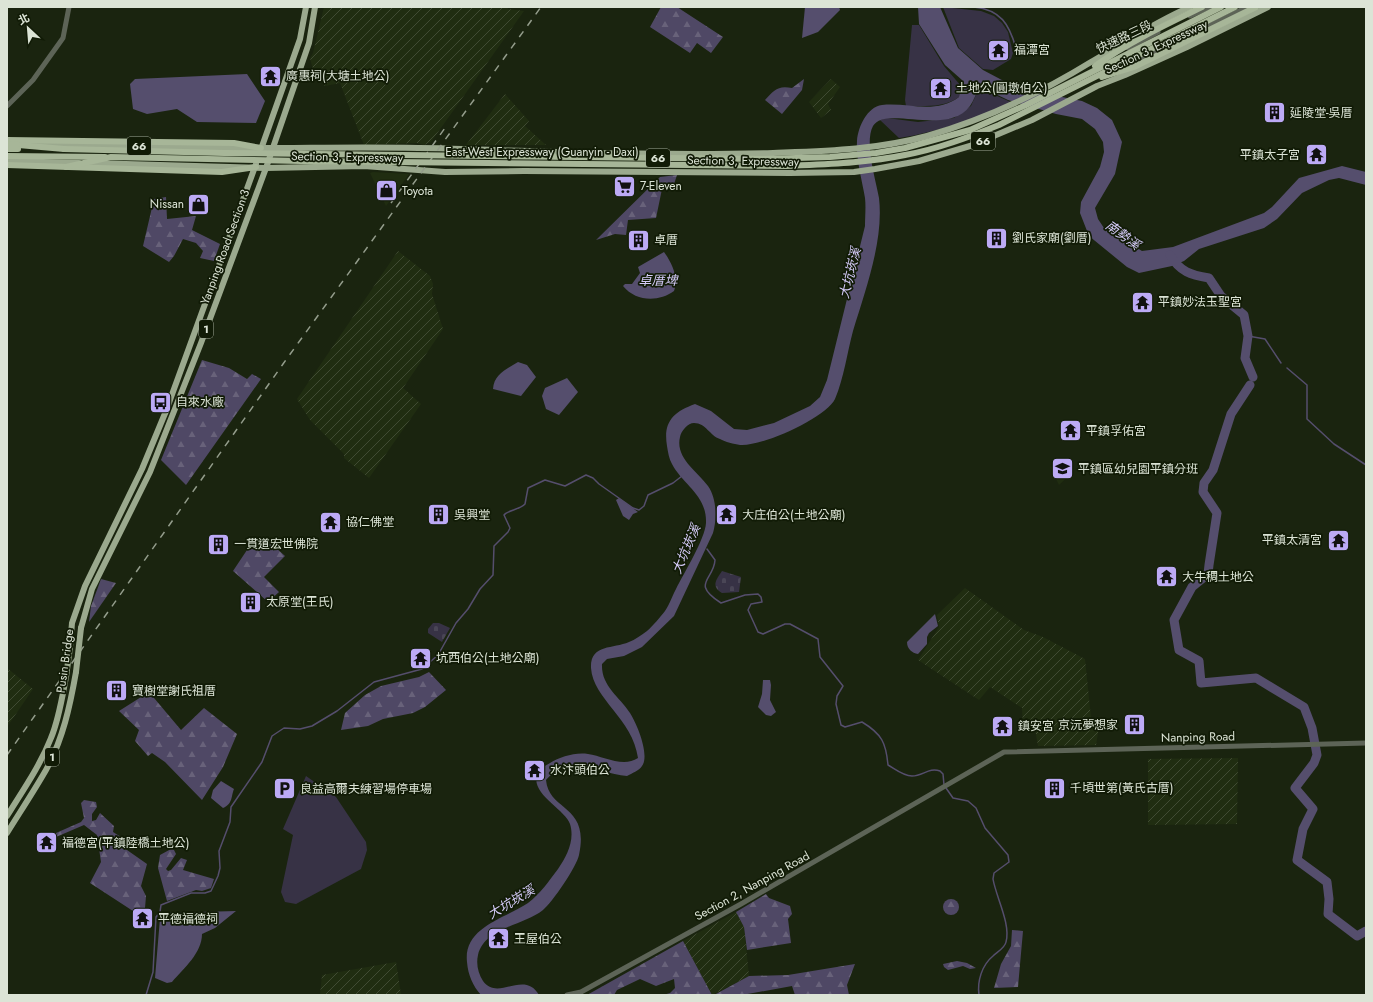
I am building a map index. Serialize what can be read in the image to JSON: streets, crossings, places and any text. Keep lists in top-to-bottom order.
{
  "streets": {
    "highway": ["66", "East-West Expressway (Guanyin - Daxi)"],
    "main road": [
      "Section 3, Expressway",
      "Yanping Road Section 3",
      "1",
      "Pusin Bridge"
    ],
    "street": ["快速路三段", "Nanping Road", "Section 2, Nanping Road"]
  },
  "crossings": [
    ["快速路三段", "Section 3, Expressway"],
    ["Section 3, Expressway", "Yanping Road Section 3"],
    ["Yanping Road Section 3", "Pusin Bridge"],
    ["Nanping Road", "Section 2, Nanping Road"]
  ],
  "water": ["南勢溪", "大坑崁溪", "卓厝埤"],
  "places": {
    "temple": [
      "福潭宮",
      "廣惠祠(大塘土地公)",
      "土地公(圓墩伯公)",
      "平鎮太子宮",
      "平鎮妙法玉聖宮",
      "平鎮孚佑宮",
      "大庄伯公(土地公廟)",
      "協仁佛堂",
      "平鎮太清宮",
      "大牛稠土地公",
      "坑西伯公(土地公廟)",
      "鎮安宮",
      "水汴頭伯公",
      "福德宮(平鎮陸橋土地公)",
      "平德福德祠",
      "王屋伯公"
    ],
    "building": [
      "延陵堂-吳厝",
      "劉氏家廟(劉厝)",
      "卓厝",
      "吳興堂",
      "一貫道宏世佛院",
      "太原堂(王氏)",
      "寶樹堂謝氏祖厝",
      "京沅夢想家",
      "千頃世第(黃氏古厝)"
    ],
    "supermarket": ["7-Eleven"],
    "shop": ["Toyota", "Nissan"],
    "bus stop": ["自來水廠"],
    "school or university": ["平鎮區幼兒園平鎮分班"],
    "parking": ["良益高爾夫練習場停車場"]
  },
  "north": "top left"
}
